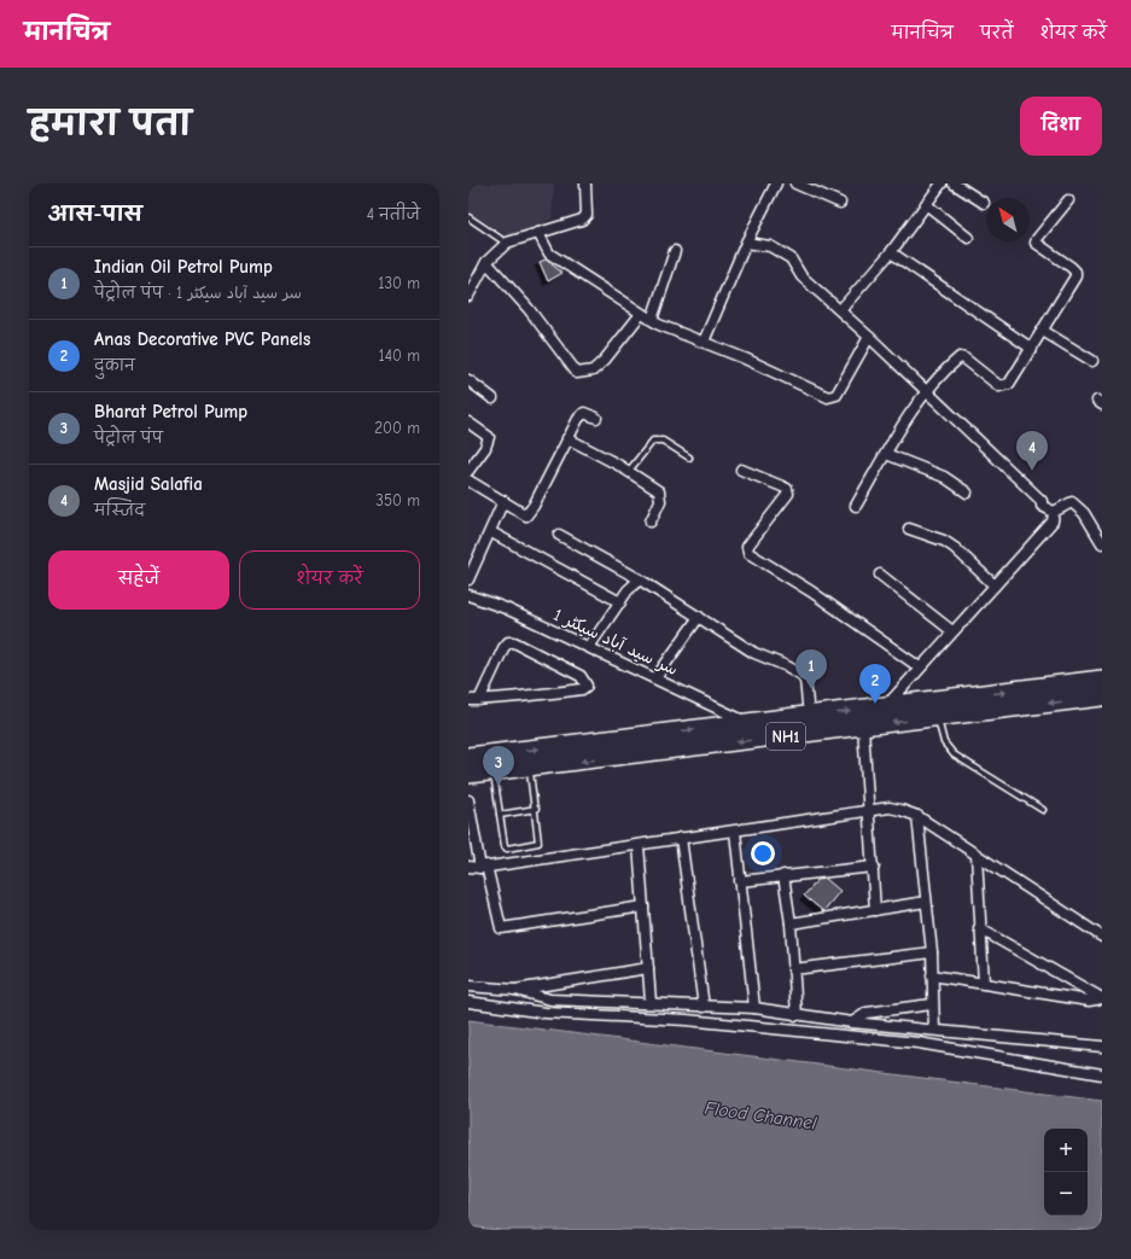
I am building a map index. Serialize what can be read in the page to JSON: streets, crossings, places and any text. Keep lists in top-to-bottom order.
{
  "streets": {
    "highway": ["NH1"],
    "street": ["سر سید آباد سیکٹر 1"]
  },
  "crossings": [
    ["سر سید آباد سیکٹر 1", "NH1"]
  ],
  "water": ["Flood Channel"],
  "north": "top left",
  "page": {
    "header": "मानचित्र",
    "nav": ["मानचित्र", "परतें", "शेयर करें"],
    "title": "हमारा पता",
    "buttons": [
      "दिशा",
      ["सहेजें", "शेयर करें"]
    ],
    "heading": ["आस-पास", "4 नतीजे"],
    "list": [
      {
        "mark": "1",
        "name": "Indian Oil Petrol Pump",
        "note": "पेट्रोल पंप · سر سید آباد سیکٹر 1",
        "value": "130 m"
      },
      {
        "mark": "2",
        "name": "Anas Decorative PVC Panels",
        "note": "दुकान",
        "value": "140 m"
      },
      {
        "mark": "3",
        "name": "Bharat Petrol Pump",
        "note": "पेट्रोल पंप",
        "value": "200 m"
      },
      {
        "mark": "4",
        "name": "Masjid Salafia",
        "note": "मस्जिद",
        "value": "350 m"
      }
    ],
    "pins": [
      "4",
      "1",
      "2",
      "3"
    ],
    "map_buttons": ["+", "−"]
  }
}
